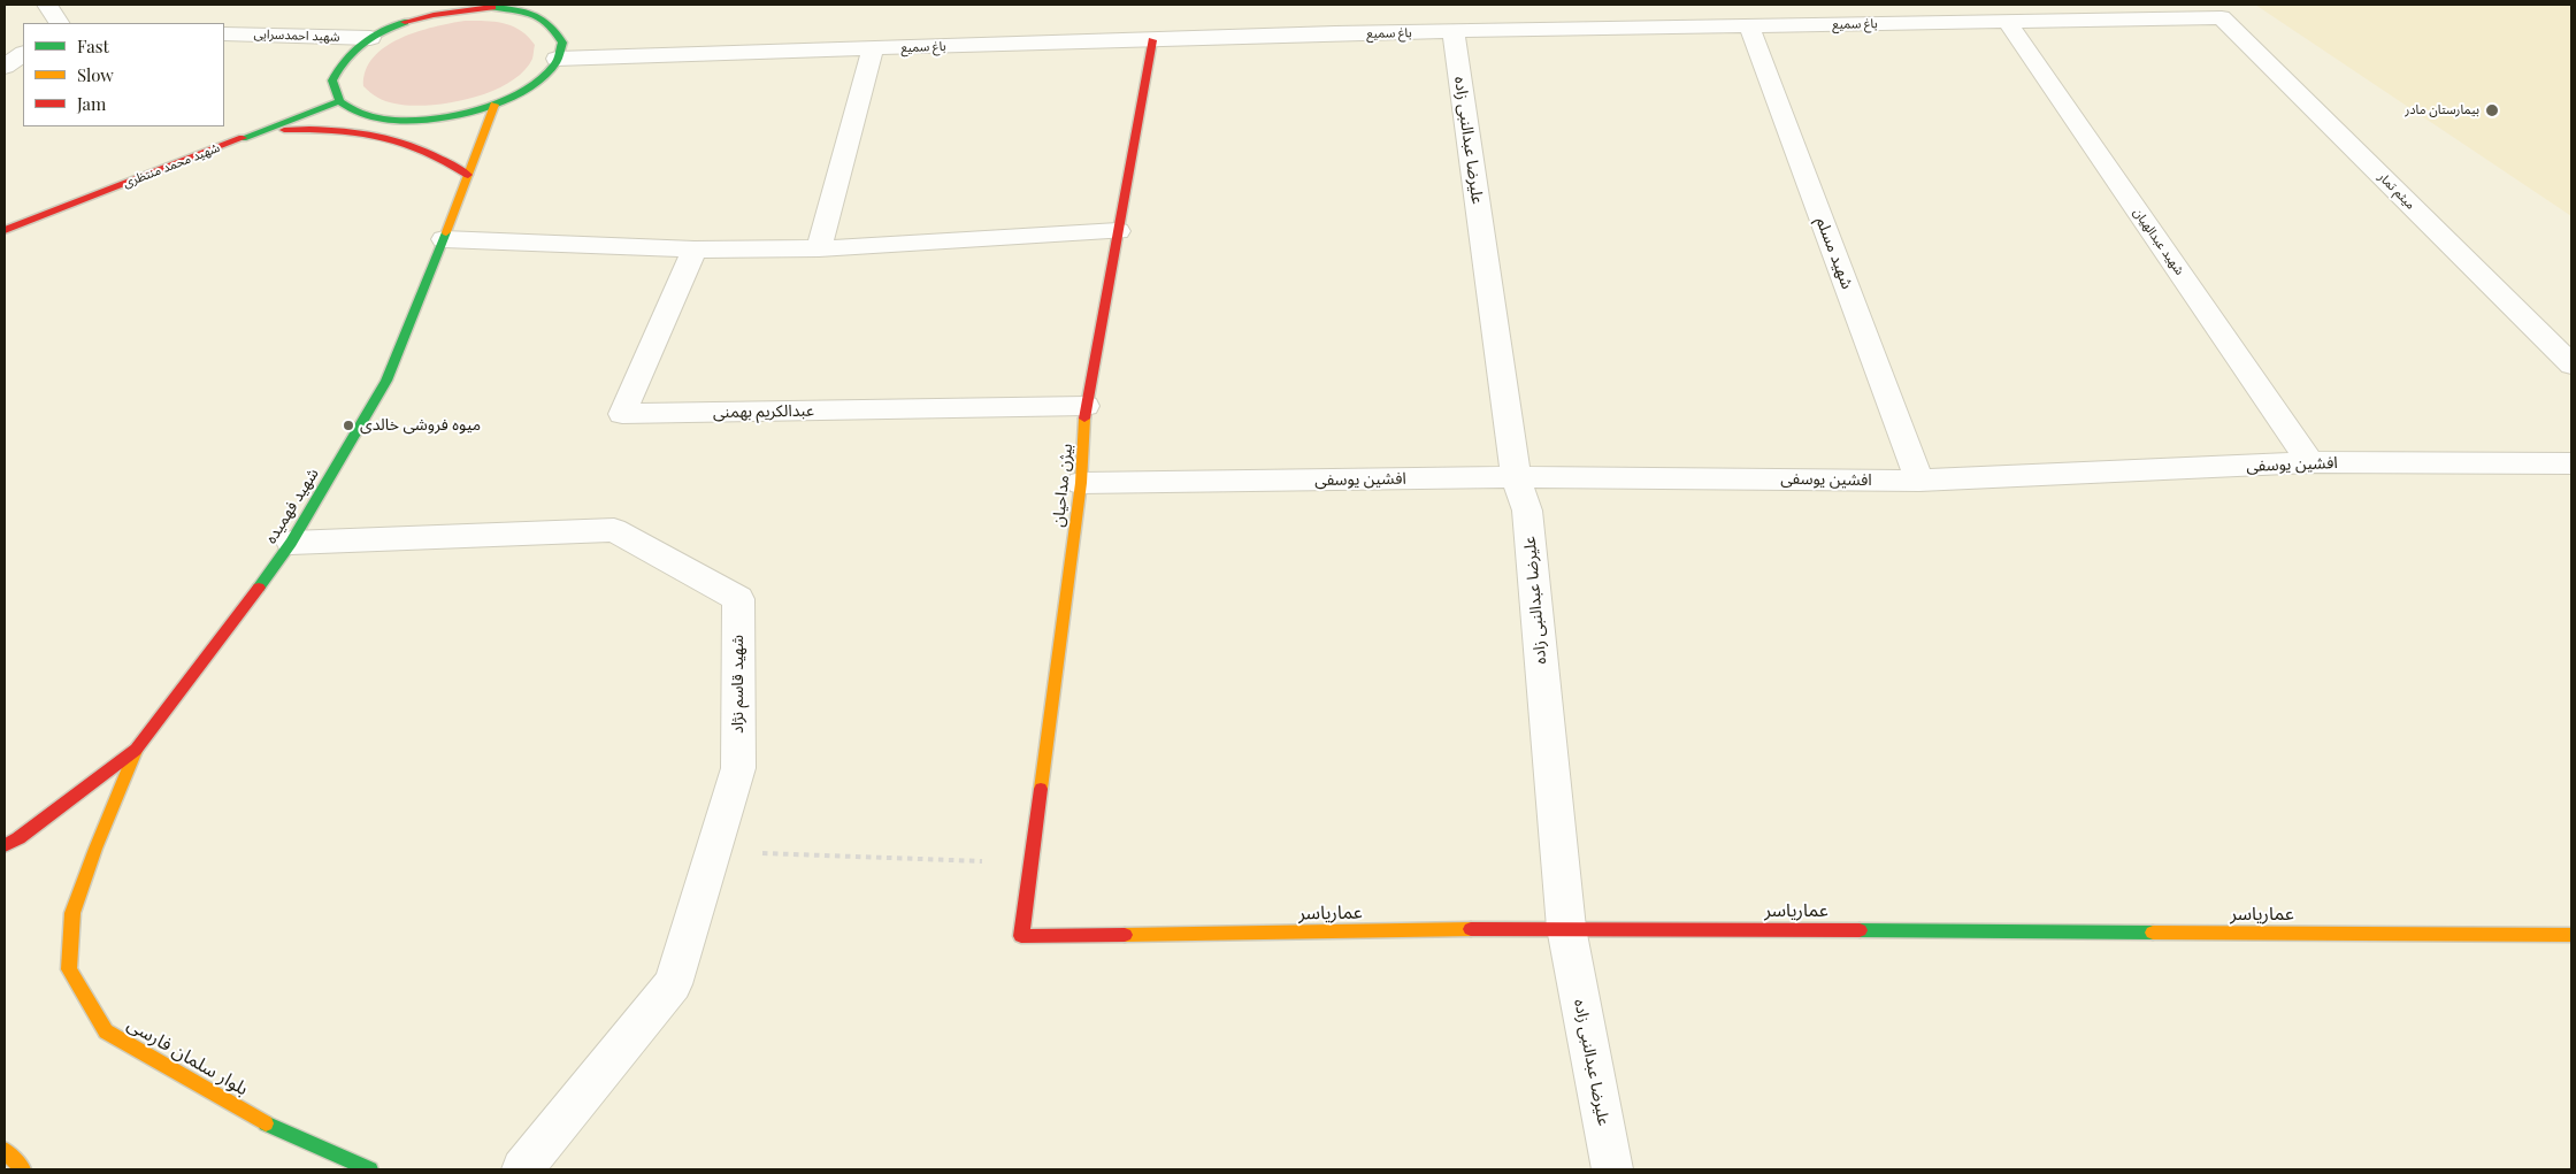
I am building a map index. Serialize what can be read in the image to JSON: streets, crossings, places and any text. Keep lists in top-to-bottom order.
{
  "streets": {
    "main road": [
      "شهید محمد منتظری",
      "بیژن مداحیان",
      "شهید فهمیده",
      "عماریاسر",
      "بلوار سلمان فارسی"
    ],
    "street": [
      "باغ سمیع",
      "شهید احمدسرایی",
      "علیرضا عبدالنبی زاده",
      "میثم تمار",
      "شهید عبدالهیان",
      "شهید مسلم",
      "عبدالکریم بهمنی",
      "افشین یوسفی",
      "شهید قاسم نژاد"
    ]
  },
  "crossings": [
    ["باغ سمیع", "علیرضا عبدالنبی زاده"],
    ["باغ سمیع", "میثم تمار"],
    ["باغ سمیع", "شهید عبدالهیان"],
    ["باغ سمیع", "شهید مسلم"],
    ["باغ سمیع", "بیژن مداحیان"],
    ["علیرضا عبدالنبی زاده", "افشین یوسفی"],
    ["علیرضا عبدالنبی زاده", "عماریاسر"],
    ["شهید عبدالهیان", "افشین یوسفی"],
    ["شهید مسلم", "افشین یوسفی"],
    ["عبدالکریم بهمنی", "بیژن مداحیان"],
    ["افشین یوسفی", "بیژن مداحیان"],
    ["بیژن مداحیان", "عماریاسر"],
    ["شهید فهمیده", "شهید قاسم نژاد"],
    ["شهید فهمیده", "بلوار سلمان فارسی"]
  ],
  "places": ["بیمارستان مادر", "میوه فروشی خالدی"],
  "legend": ["Fast", "Slow", "Jam"]
}
